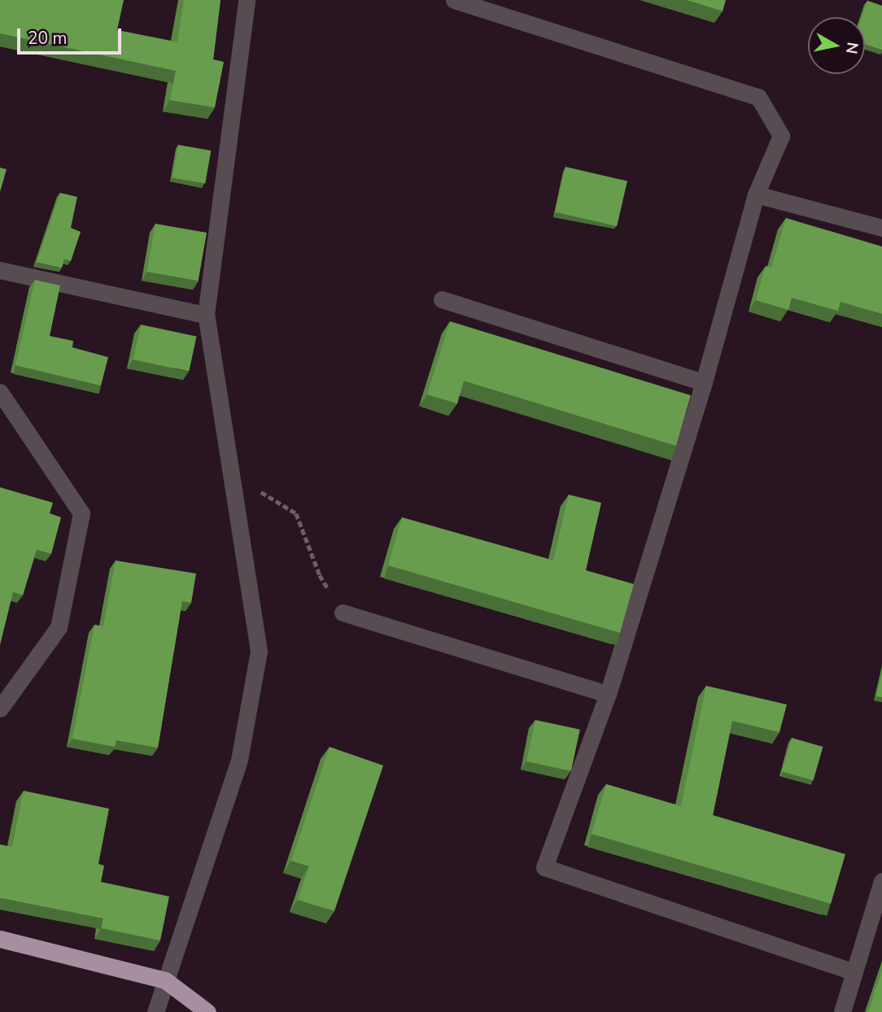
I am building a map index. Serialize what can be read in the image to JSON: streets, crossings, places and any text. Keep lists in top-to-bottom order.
{
  "scale_bar": "20 m",
  "north": "right"
}
